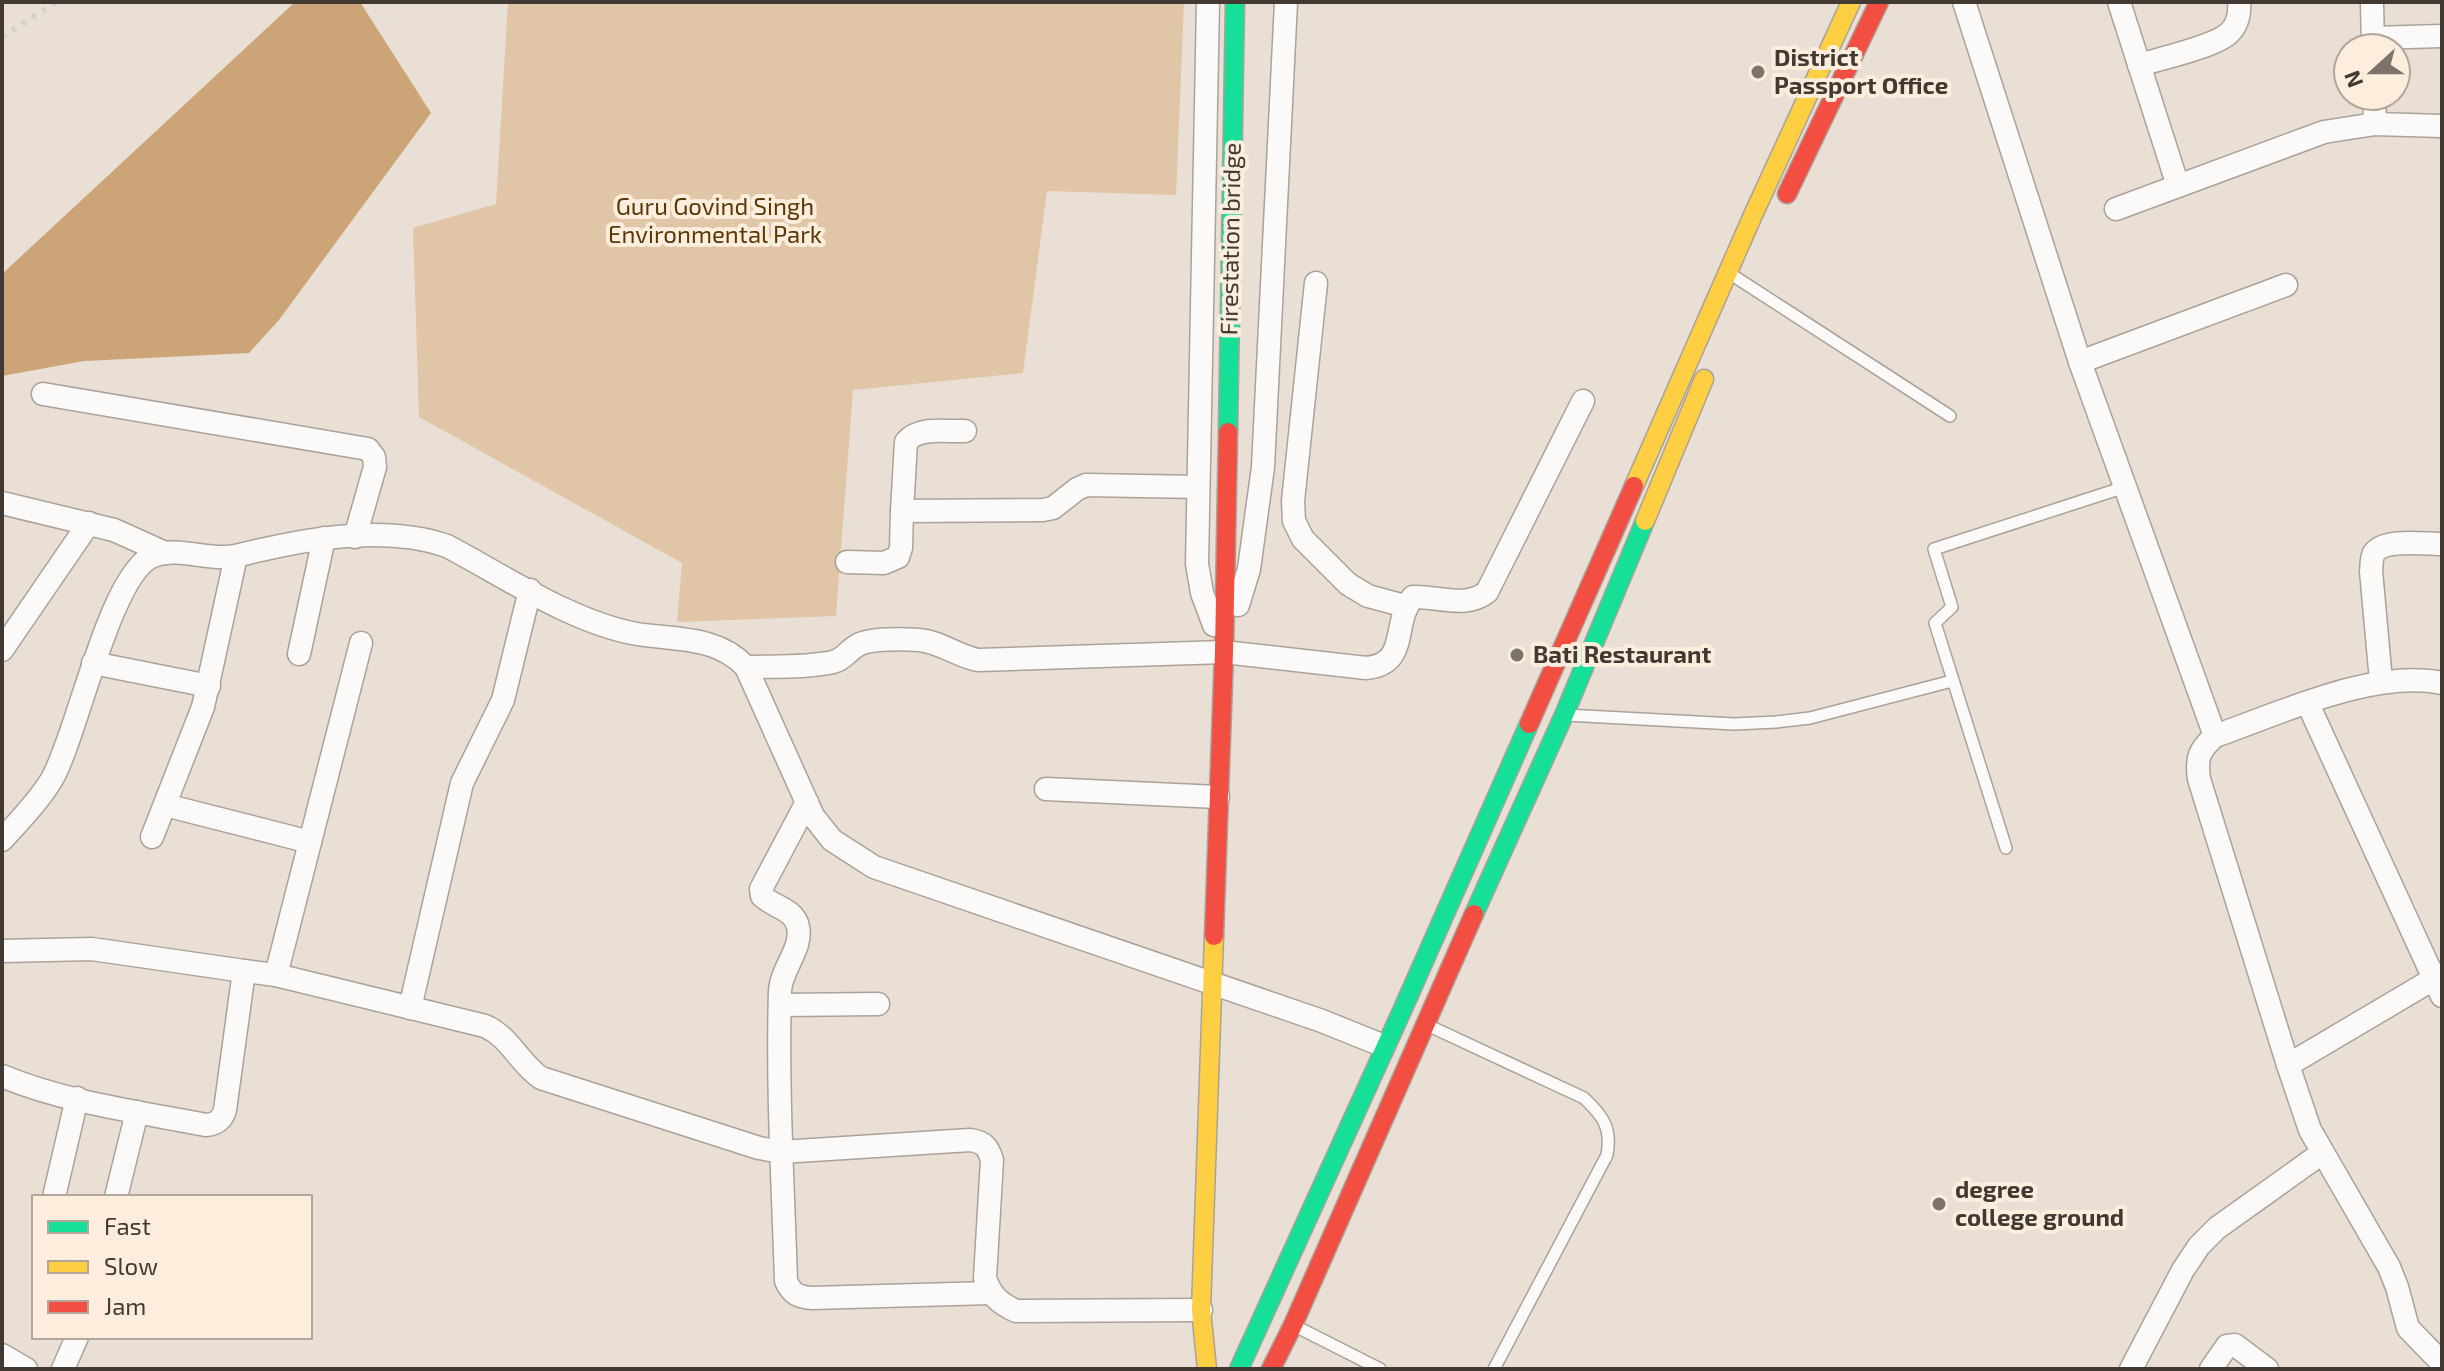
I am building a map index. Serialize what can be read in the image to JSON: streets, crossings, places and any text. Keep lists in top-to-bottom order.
{
  "streets": {
    "main road": ["Firestation bridge"]
  },
  "parks": ["Guru Govind Singh Environmental Park"],
  "places": ["District Passport Office", "Bati Restaurant", "degree college ground"],
  "legend": ["Fast", "Slow", "Jam"],
  "north": "left"
}
